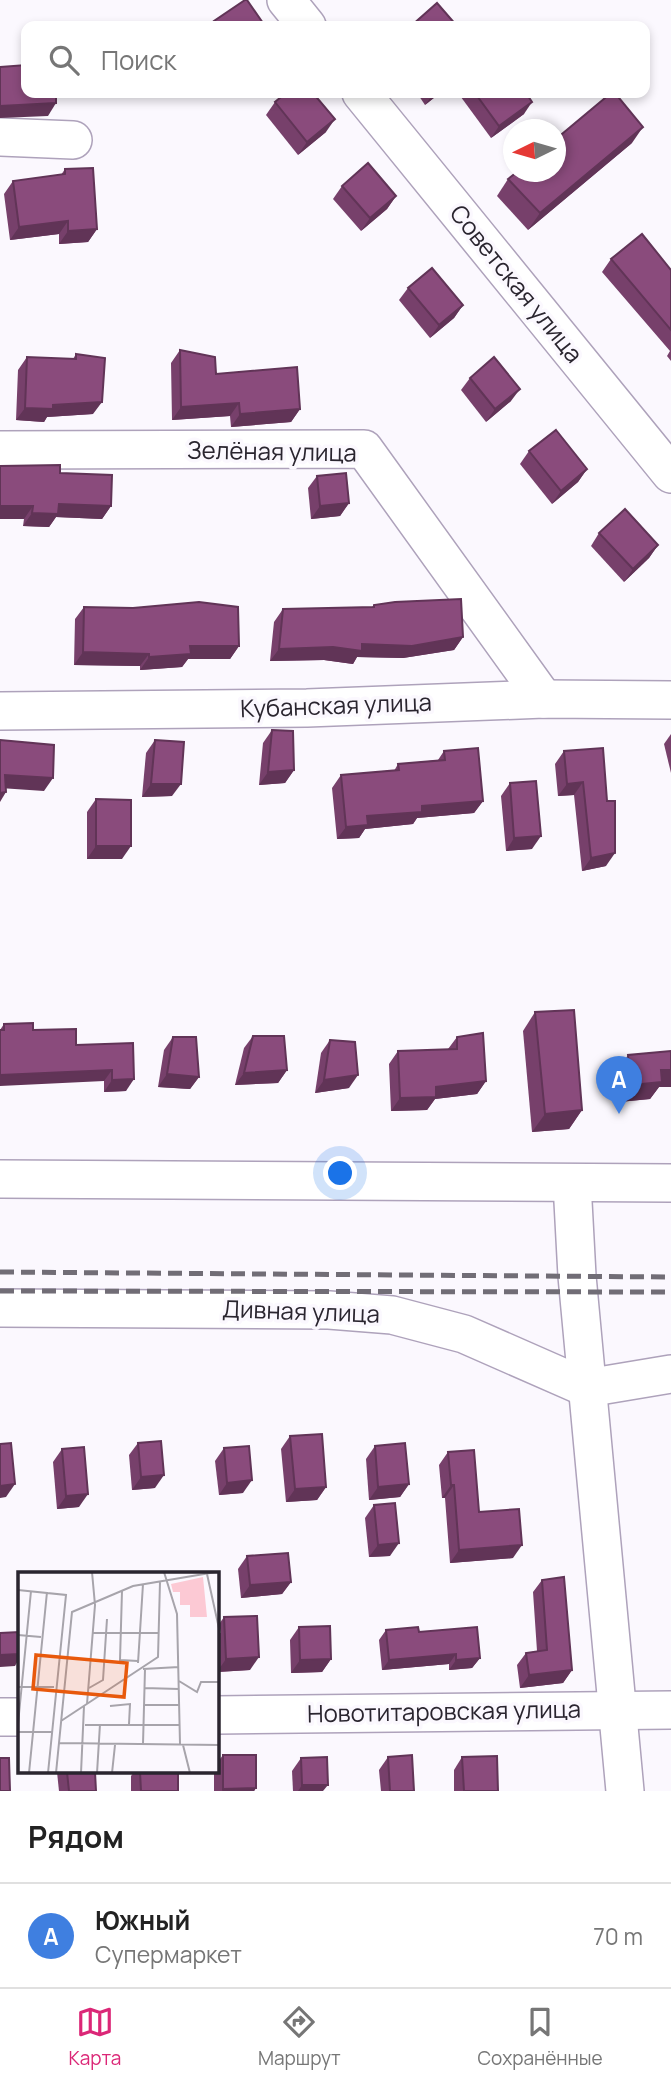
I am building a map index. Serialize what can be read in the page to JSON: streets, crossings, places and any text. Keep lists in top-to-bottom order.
{
  "streets": {
    "street": [
      "Советская улица",
      "Зелёная улица",
      "Кубанская улица",
      "Дивная улица",
      "Новотитаровская улица"
    ]
  },
  "crossings": [
    ["Зелёная улица", "Кубанская улица"]
  ],
  "north": "left",
  "page": {
    "search": "Поиск",
    "pins": "A",
    "heading": "Рядом",
    "list": [
      {
        "mark": "A",
        "name": "Южный",
        "note": "Супермаркет",
        "value": "70 m"
      }
    ],
    "nav": ["Карта", "Маршрут", "Сохранённые"]
  }
}
